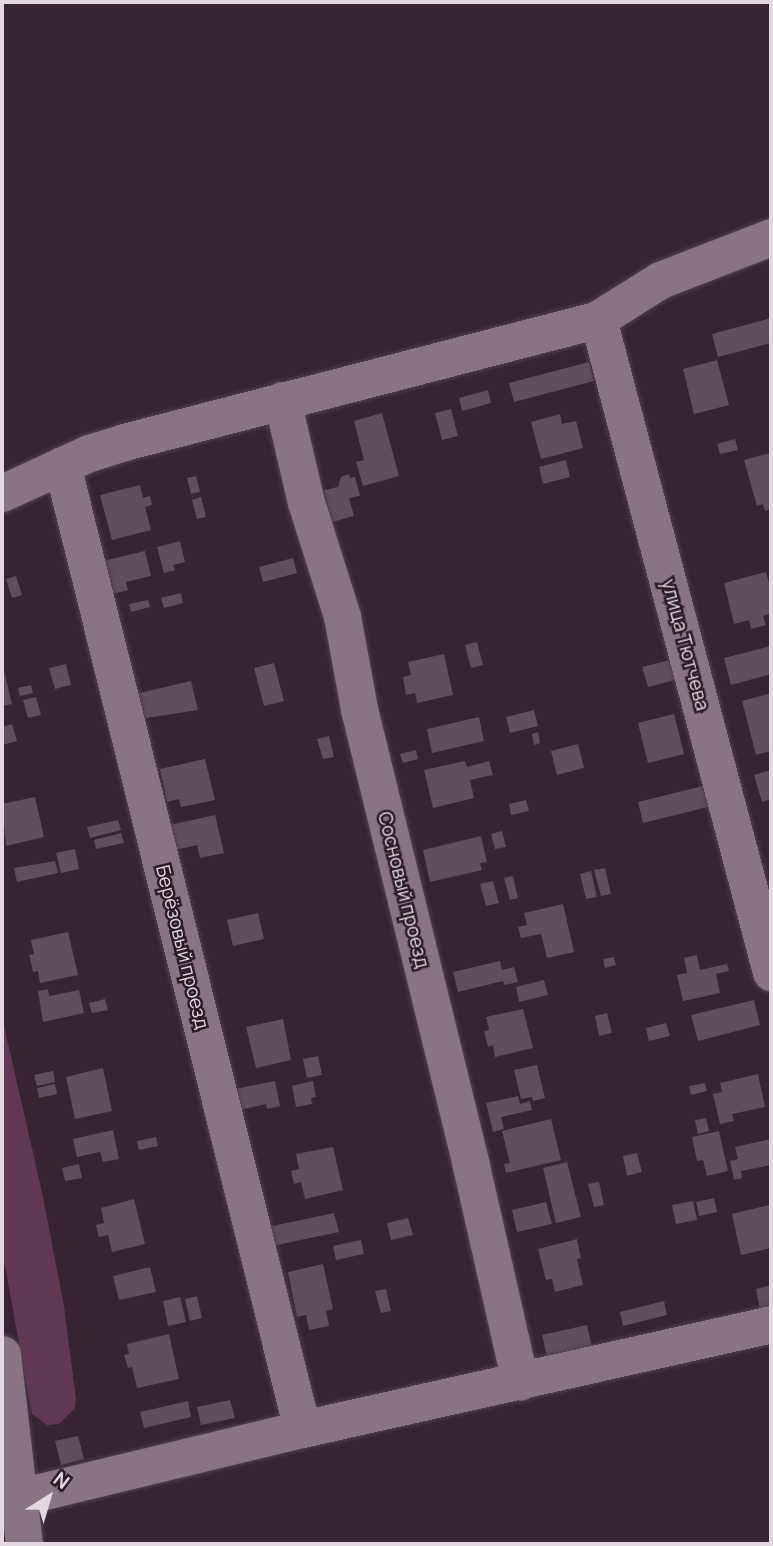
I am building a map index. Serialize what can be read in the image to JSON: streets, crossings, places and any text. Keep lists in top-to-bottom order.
{
  "streets": {
    "street": ["улица Тютчева", "Сосновый проезд", "Берёзовый проезд"]
  },
  "north": "top right"
}
